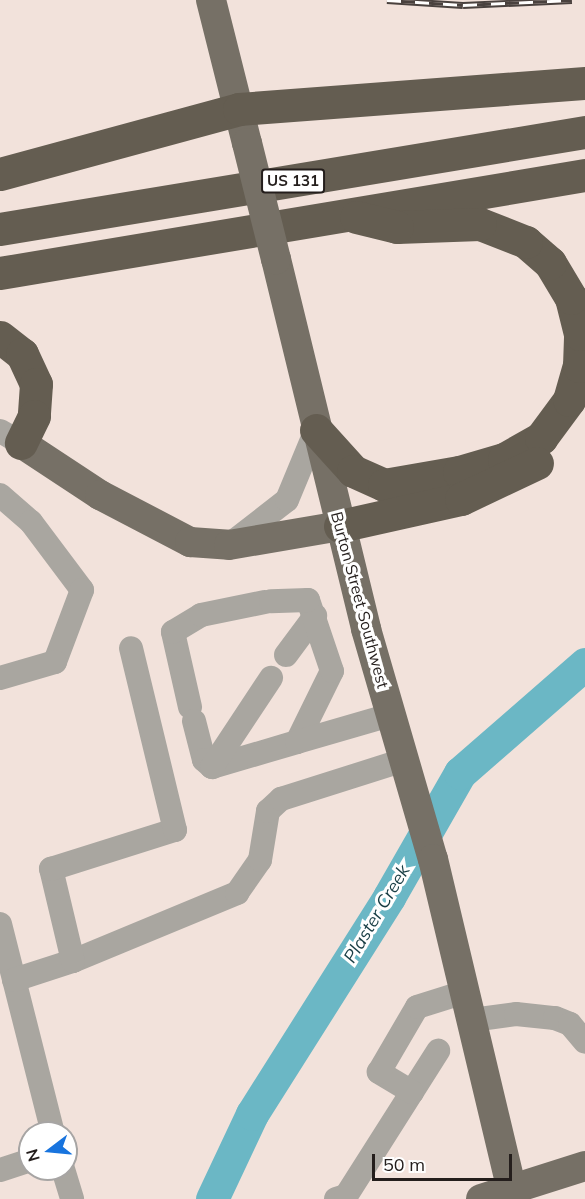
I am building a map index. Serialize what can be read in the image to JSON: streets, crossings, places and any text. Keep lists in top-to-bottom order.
{
  "streets": {
    "highway": ["US 131"],
    "main road": ["Burton Street Southwest"]
  },
  "water": ["Plaster Creek"],
  "scale_bar": "50 m",
  "north": "left"
}
